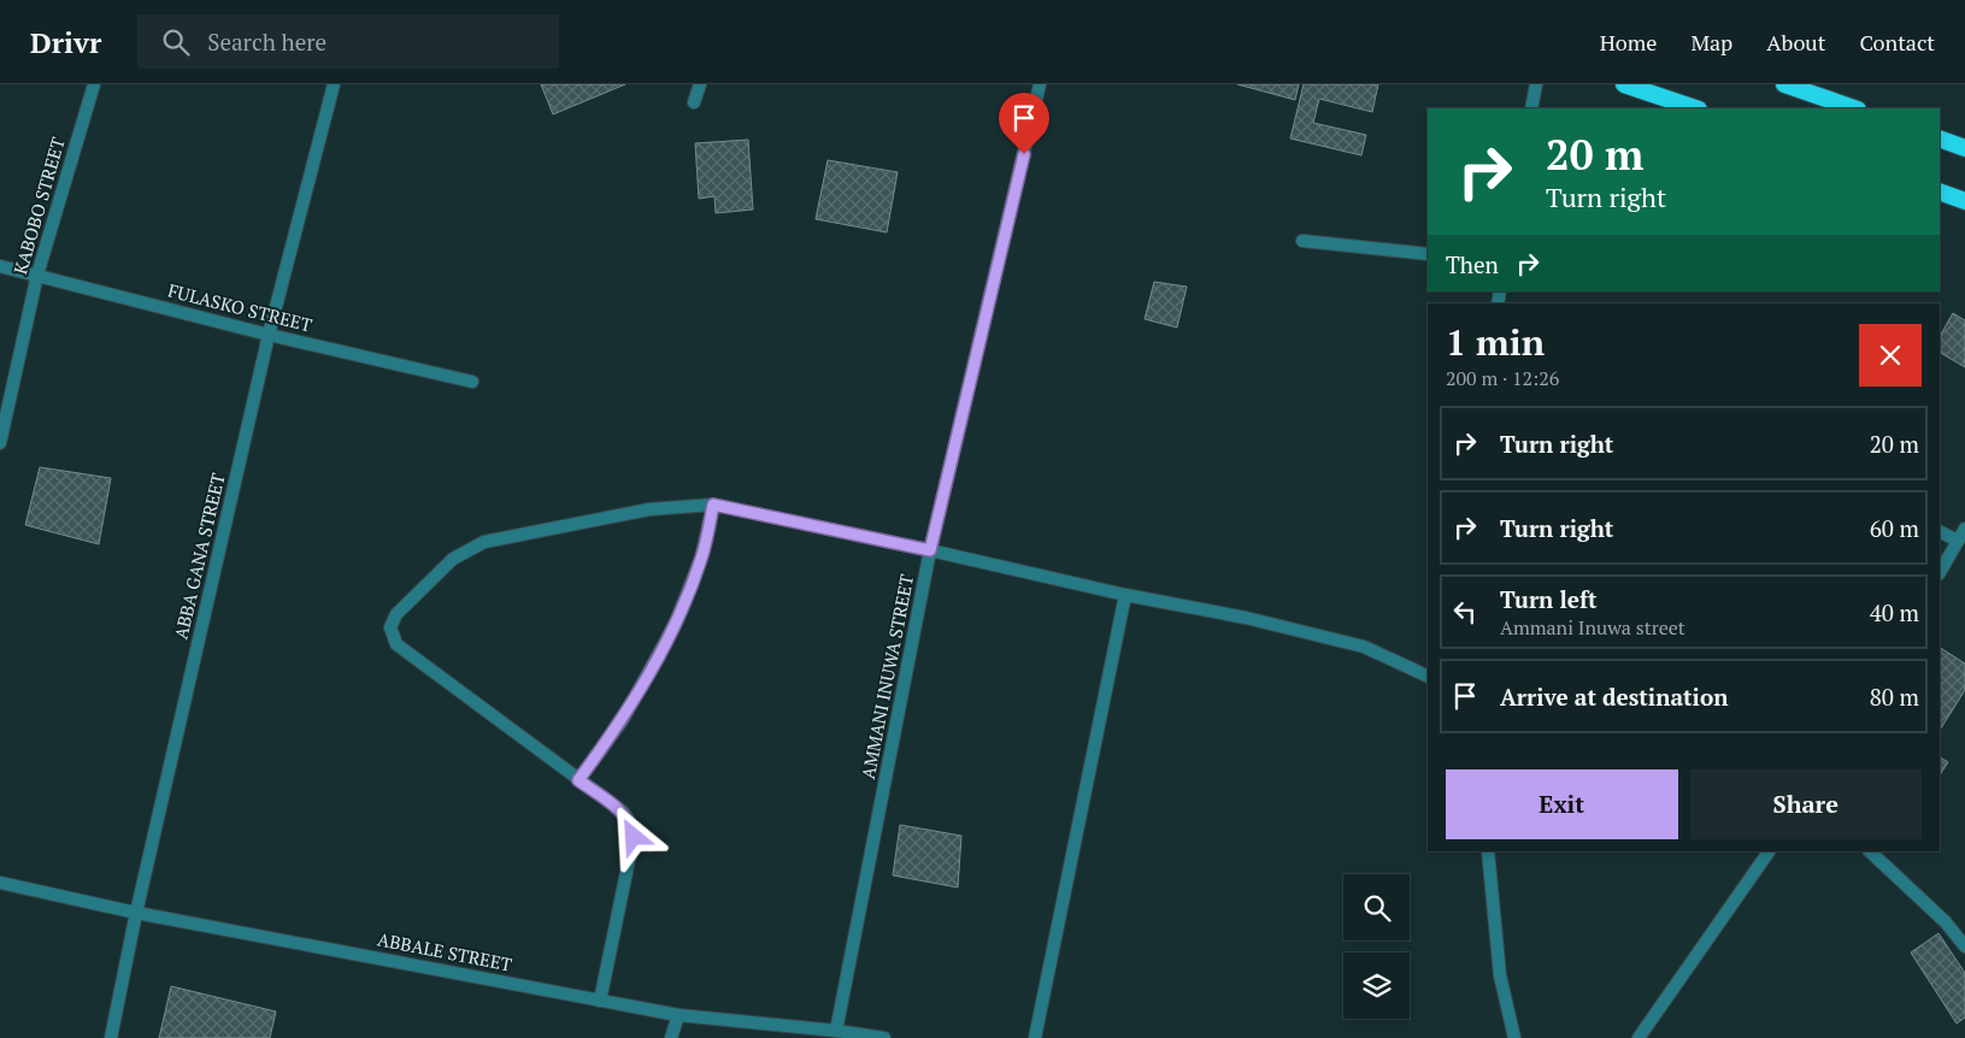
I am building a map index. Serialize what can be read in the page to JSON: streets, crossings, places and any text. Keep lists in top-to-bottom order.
{
  "streets": {
    "street": [
      "KABOBO STREET",
      "FULASKO STREET",
      "ABBA GANA STREET",
      "AMMANI INUWA STREET",
      "ABBALE STREET"
    ]
  },
  "crossings": [
    ["KABOBO STREET", "FULASKO STREET"],
    ["FULASKO STREET", "ABBA GANA STREET"],
    ["ABBA GANA STREET", "ABBALE STREET"],
    ["AMMANI INUWA STREET", "ABBALE STREET"]
  ],
  "page": {
    "header": "Drivr",
    "search": "Search here",
    "nav": [
      "Home",
      "Map",
      "About",
      "Contact"
    ],
    "turn": ["20 m", "Turn right"],
    "then": "Then",
    "heading": ["1 min", "200 m · 12:26"],
    "list": [
      {
        "name": "Turn right",
        "value": "20 m"
      },
      {
        "name": "Turn right",
        "value": "60 m"
      },
      {
        "name": "Turn left",
        "note": "Ammani Inuwa street",
        "value": "40 m"
      },
      {
        "name": "Arrive at destination",
        "value": "80 m"
      }
    ],
    "buttons": ["Exit", "Share"]
  }
}
